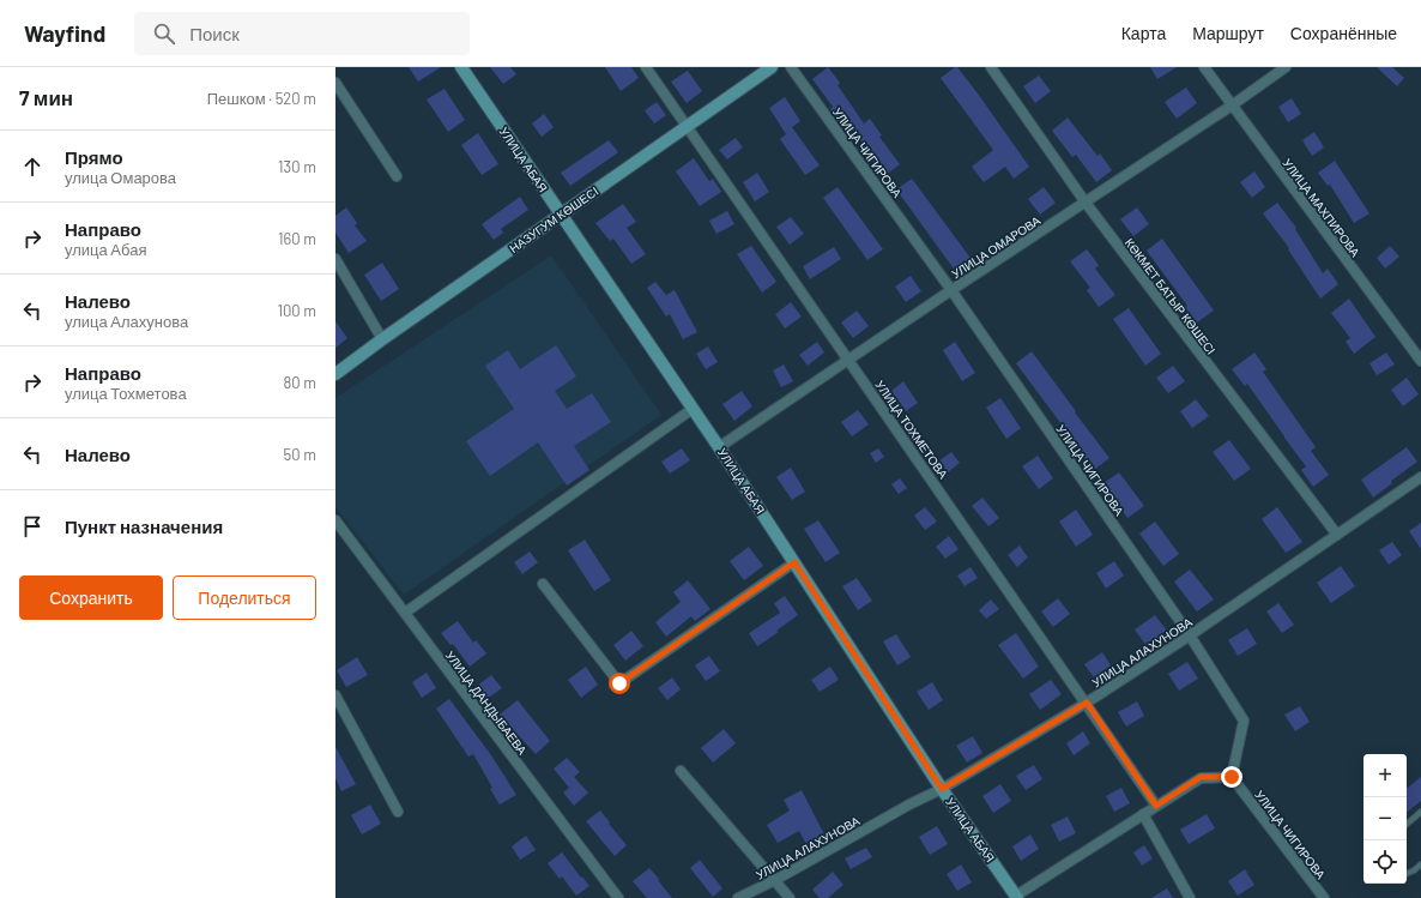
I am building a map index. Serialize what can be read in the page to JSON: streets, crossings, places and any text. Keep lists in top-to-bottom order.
{
  "streets": {
    "street": [
      "УЛИЦА ЧИГИРОВА",
      "УЛИЦА АБАЯ",
      "УЛИЦА МАХПИРОВА",
      "НАЗУГУМ КӨШЕСІ",
      "УЛИЦА ОМАРОВА",
      "КӨКМЕТ БАТЫР КӨШЕСІ",
      "УЛИЦА ТОХМЕТОВА",
      "УЛИЦА АЛАХУНОВА",
      "УЛИЦА ДАНДЫБАЕВА"
    ]
  },
  "crossings": [
    ["УЛИЦА ЧИГИРОВА", "УЛИЦА ОМАРОВА"],
    ["УЛИЦА ЧИГИРОВА", "УЛИЦА АЛАХУНОВА"],
    ["УЛИЦА АБАЯ", "НАЗУГУМ КӨШЕСІ"],
    ["УЛИЦА АБАЯ", "УЛИЦА ОМАРОВА"],
    ["УЛИЦА АБАЯ", "УЛИЦА АЛАХУНОВА"],
    ["УЛИЦА МАХПИРОВА", "УЛИЦА ОМАРОВА"],
    ["НАЗУГУМ КӨШЕСІ", "УЛИЦА ТОХМЕТОВА"],
    ["УЛИЦА ОМАРОВА", "КӨКМЕТ БАТЫР КӨШЕСІ"],
    ["УЛИЦА ОМАРОВА", "УЛИЦА ТОХМЕТОВА"],
    ["КӨКМЕТ БАТЫР КӨШЕСІ", "УЛИЦА АЛАХУНОВА"],
    ["УЛИЦА ТОХМЕТОВА", "УЛИЦА АЛАХУНОВА"]
  ],
  "page": {
    "header": "Wayfind",
    "search": "Поиск",
    "nav": ["Карта", "Маршрут", "Сохранённые"],
    "heading": ["7 мин", "Пешком · 520 m"],
    "list": [
      ["Прямо", "улица Омарова", "130 m"],
      ["Направо", "улица Абая", "160 m"],
      ["Налево", "улица Алахунова", "100 m"],
      ["Направо", "улица Тохметова", "80 m"],
      ["Налево", "50 m"],
      "Пункт назначения"
    ],
    "buttons": ["Сохранить", "Поделиться"],
    "map_buttons": ["+", "−"]
  }
}
